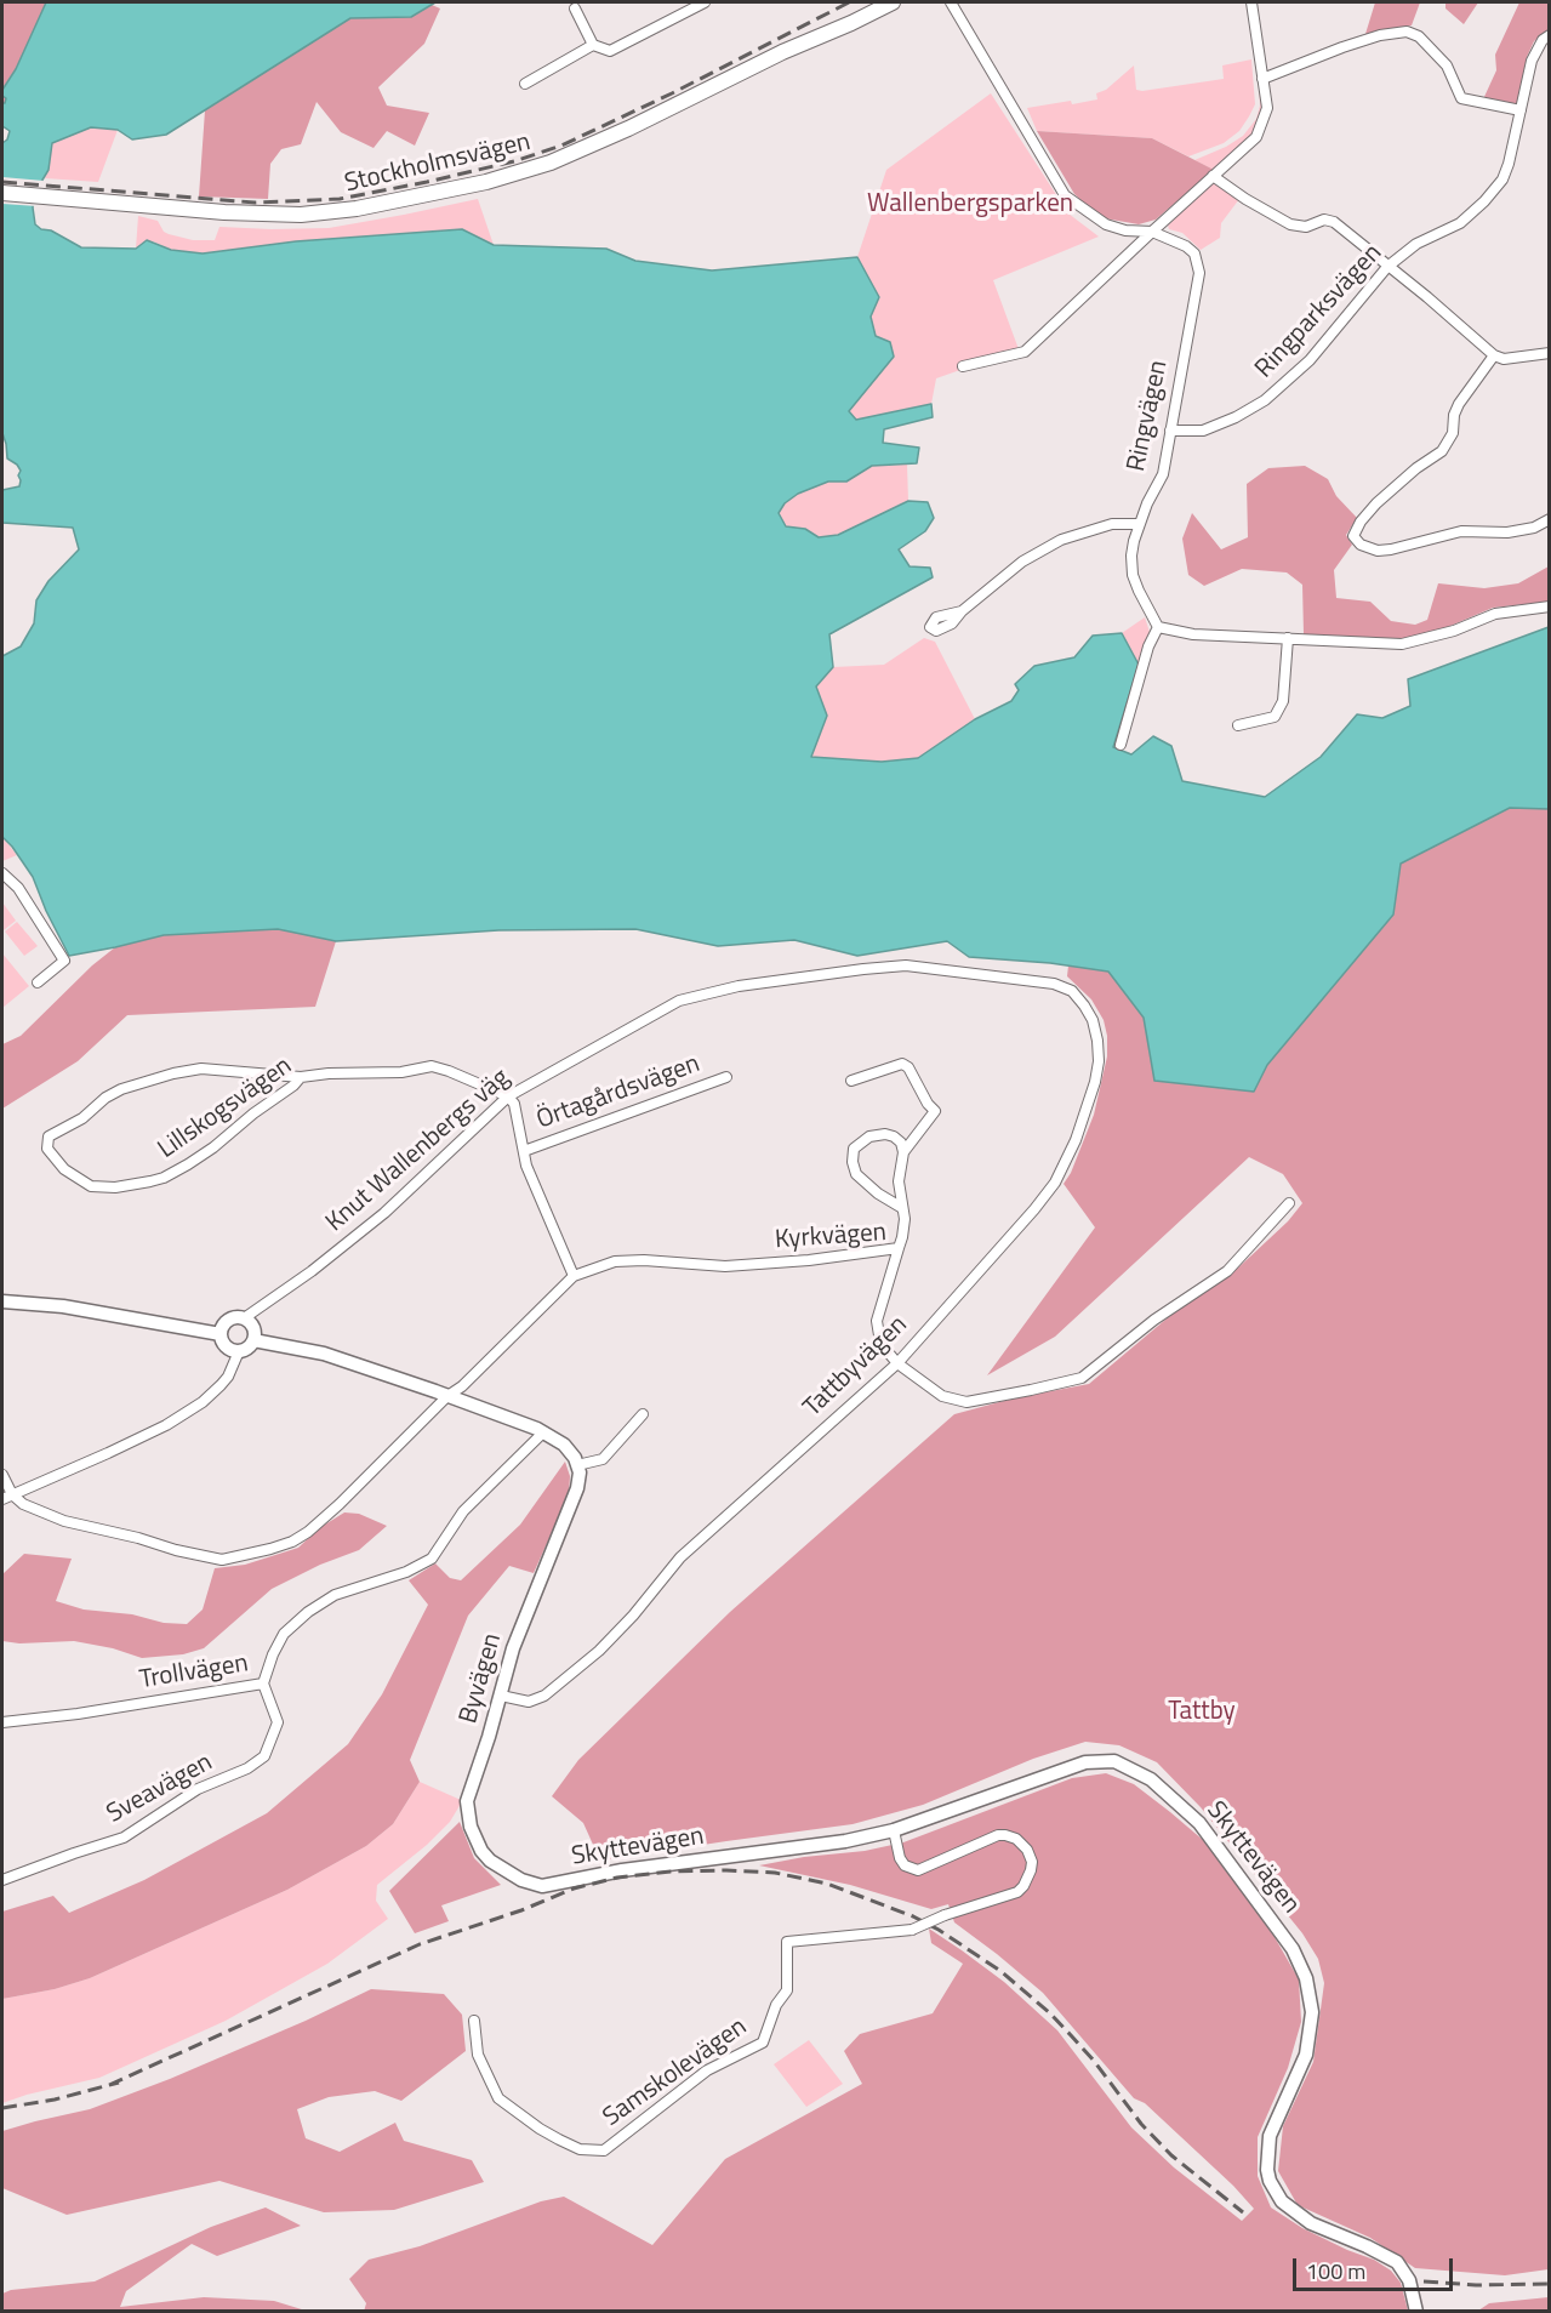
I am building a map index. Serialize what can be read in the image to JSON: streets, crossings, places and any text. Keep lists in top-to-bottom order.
{
  "streets": {
    "main road": ["Stockholmsvägen"],
    "street": [
      "Ringparksvägen",
      "Ringvägen",
      "Örtagårdsvägen",
      "Lillskogsvägen",
      "Knut Wallenbergs väg",
      "Kyrkvägen",
      "Tattbyvägen",
      "Trollvägen",
      "Byvägen",
      "Sveavägen",
      "Skyttevägen",
      "Samskolevägen"
    ]
  },
  "crossings": [
    ["Ringparksvägen", "Ringvägen"],
    ["Lillskogsvägen", "Knut Wallenbergs väg"],
    ["Knut Wallenbergs väg", "Tattbyvägen"],
    ["Kyrkvägen", "Tattbyvägen"],
    ["Tattbyvägen", "Byvägen"],
    ["Trollvägen", "Sveavägen"],
    ["Byvägen", "Skyttevägen"],
    ["Skyttevägen", "Samskolevägen"]
  ],
  "parks": ["Wallenbergsparken", "Tattby"],
  "scale_bar": "100 m"
}
